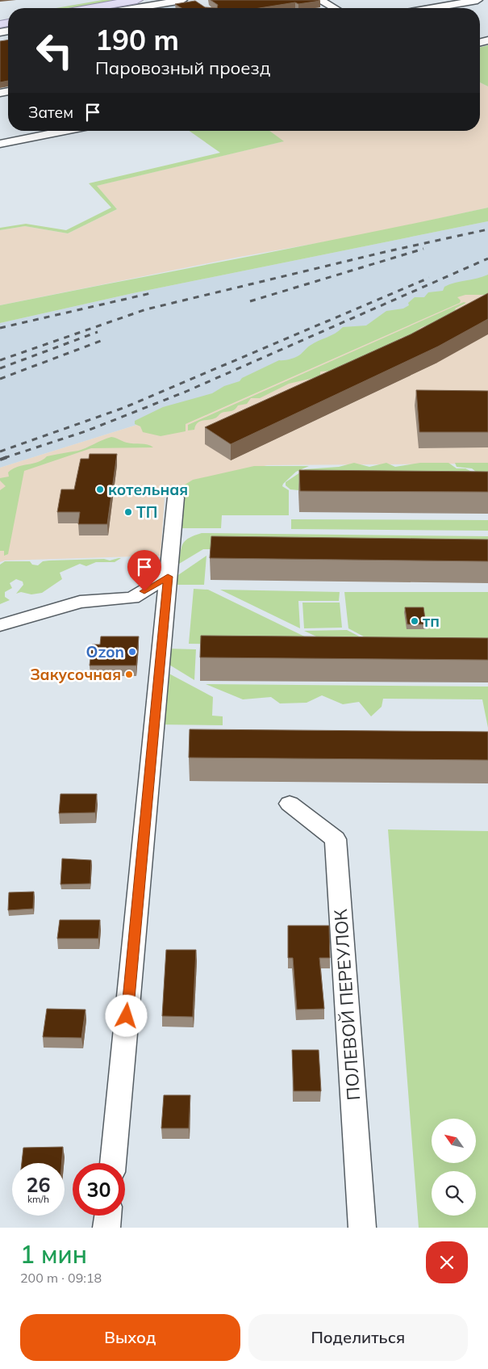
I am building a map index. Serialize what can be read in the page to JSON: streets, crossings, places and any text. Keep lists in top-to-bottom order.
{
  "streets": {
    "street": ["ПОЛЕВОЙ ПЕРЕУЛОК"]
  },
  "places": [
    "котельная",
    "ТП",
    "тп",
    "Ozon",
    "Закусочная"
  ],
  "north": "top left",
  "page": {
    "turn": ["190 m", "Паровозный проезд"],
    "then": "Затем",
    "speed": "26 km/h",
    "limit": "30",
    "heading": ["1 мин", "200 m · 09:18"],
    "buttons": ["Выход", "Поделиться"]
  }
}
